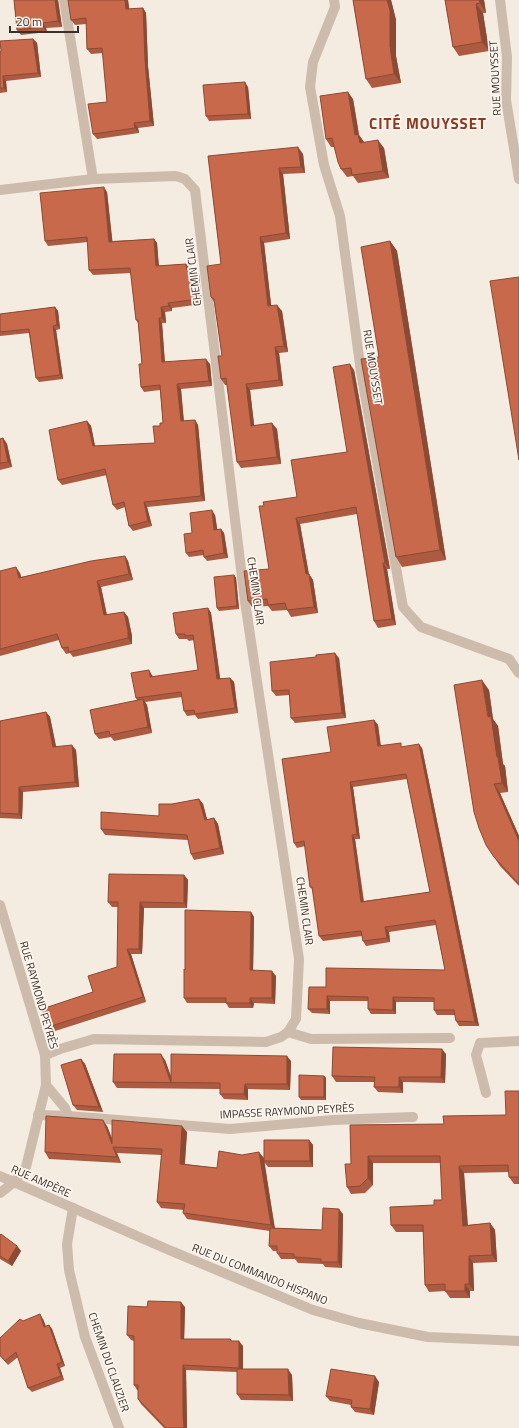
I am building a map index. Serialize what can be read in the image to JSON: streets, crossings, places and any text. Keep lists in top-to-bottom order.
{
  "streets": {
    "street": [
      "RUE MOUYSSET",
      "CHEMIN CLAIR",
      "RUE RAYMOND PEYRÈS",
      "IMPASSE RAYMOND PEYRÈS",
      "RUE AMPÈRE",
      "RUE DU COMMANDO HISPANO",
      "CHEMIN DU CLAUZIER"
    ]
  },
  "crossings": [
    ["RUE RAYMOND PEYRÈS", "IMPASSE RAYMOND PEYRÈS"],
    ["RUE RAYMOND PEYRÈS", "RUE AMPÈRE"],
    ["RUE AMPÈRE", "RUE DU COMMANDO HISPANO"],
    ["RUE AMPÈRE", "CHEMIN DU CLAUZIER"],
    ["RUE DU COMMANDO HISPANO", "CHEMIN DU CLAUZIER"]
  ],
  "districts": ["CITÉ MOUYSSET"],
  "scale_bar": "20 m"
}
